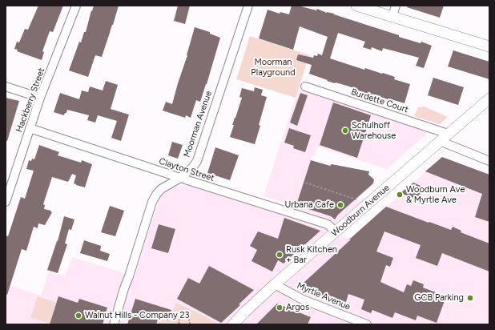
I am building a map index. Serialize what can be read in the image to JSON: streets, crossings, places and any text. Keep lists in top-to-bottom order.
{
  "streets": {
    "street": [
      "Hackberry Street",
      "Burdette Court",
      "Moorman Avenue",
      "Clayton Street",
      "Woodburn Avenue",
      "Myrtle Avenue"
    ]
  },
  "crossings": [
    ["Hackberry Street", "Clayton Street"],
    ["Burdette Court", "Woodburn Avenue"],
    ["Moorman Avenue", "Clayton Street"],
    ["Clayton Street", "Woodburn Avenue"],
    ["Woodburn Avenue", "Myrtle Avenue"]
  ],
  "parks": ["Moorman Playground"],
  "places": [
    "Schulhoff Warehouse",
    "Woodburn Ave & Myrtle Ave",
    "Urbana Cafe",
    "Rusk Kitchen + Bar",
    "GCB Parking",
    "Argos",
    "Walnut Hills - Company 23"
  ]
}
